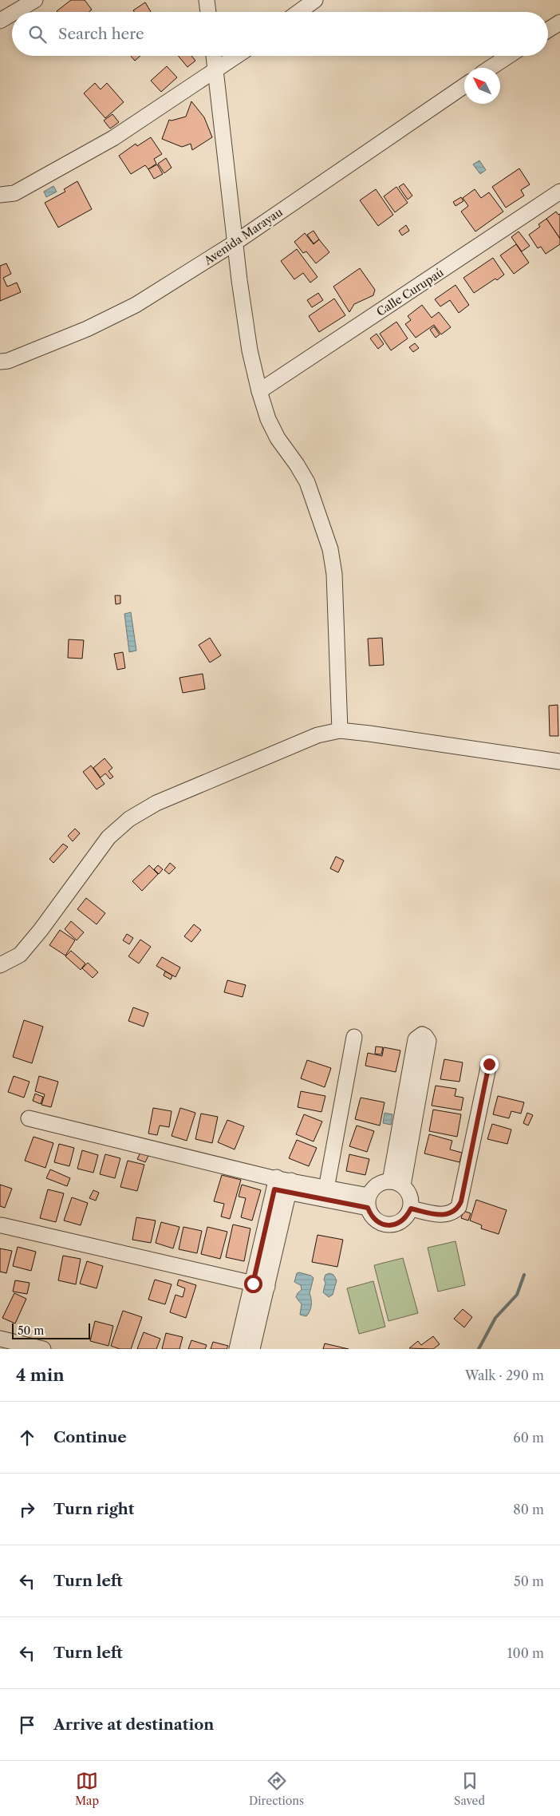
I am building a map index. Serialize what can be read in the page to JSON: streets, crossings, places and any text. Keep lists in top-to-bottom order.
{
  "streets": {
    "street": ["Avenida Marayau", "Calle Curupaú"]
  },
  "scale_bar": "50 m",
  "north": "top left",
  "page": {
    "search": "Search here",
    "scale": "50 m",
    "heading": ["4 min", "Walk · 290 m"],
    "list": [
      ["Continue", "60 m"],
      ["Turn right", "80 m"],
      ["Turn left", "50 m"],
      ["Turn left", "100 m"],
      "Arrive at destination"
    ],
    "nav": ["Map", "Directions", "Saved"]
  }
}
